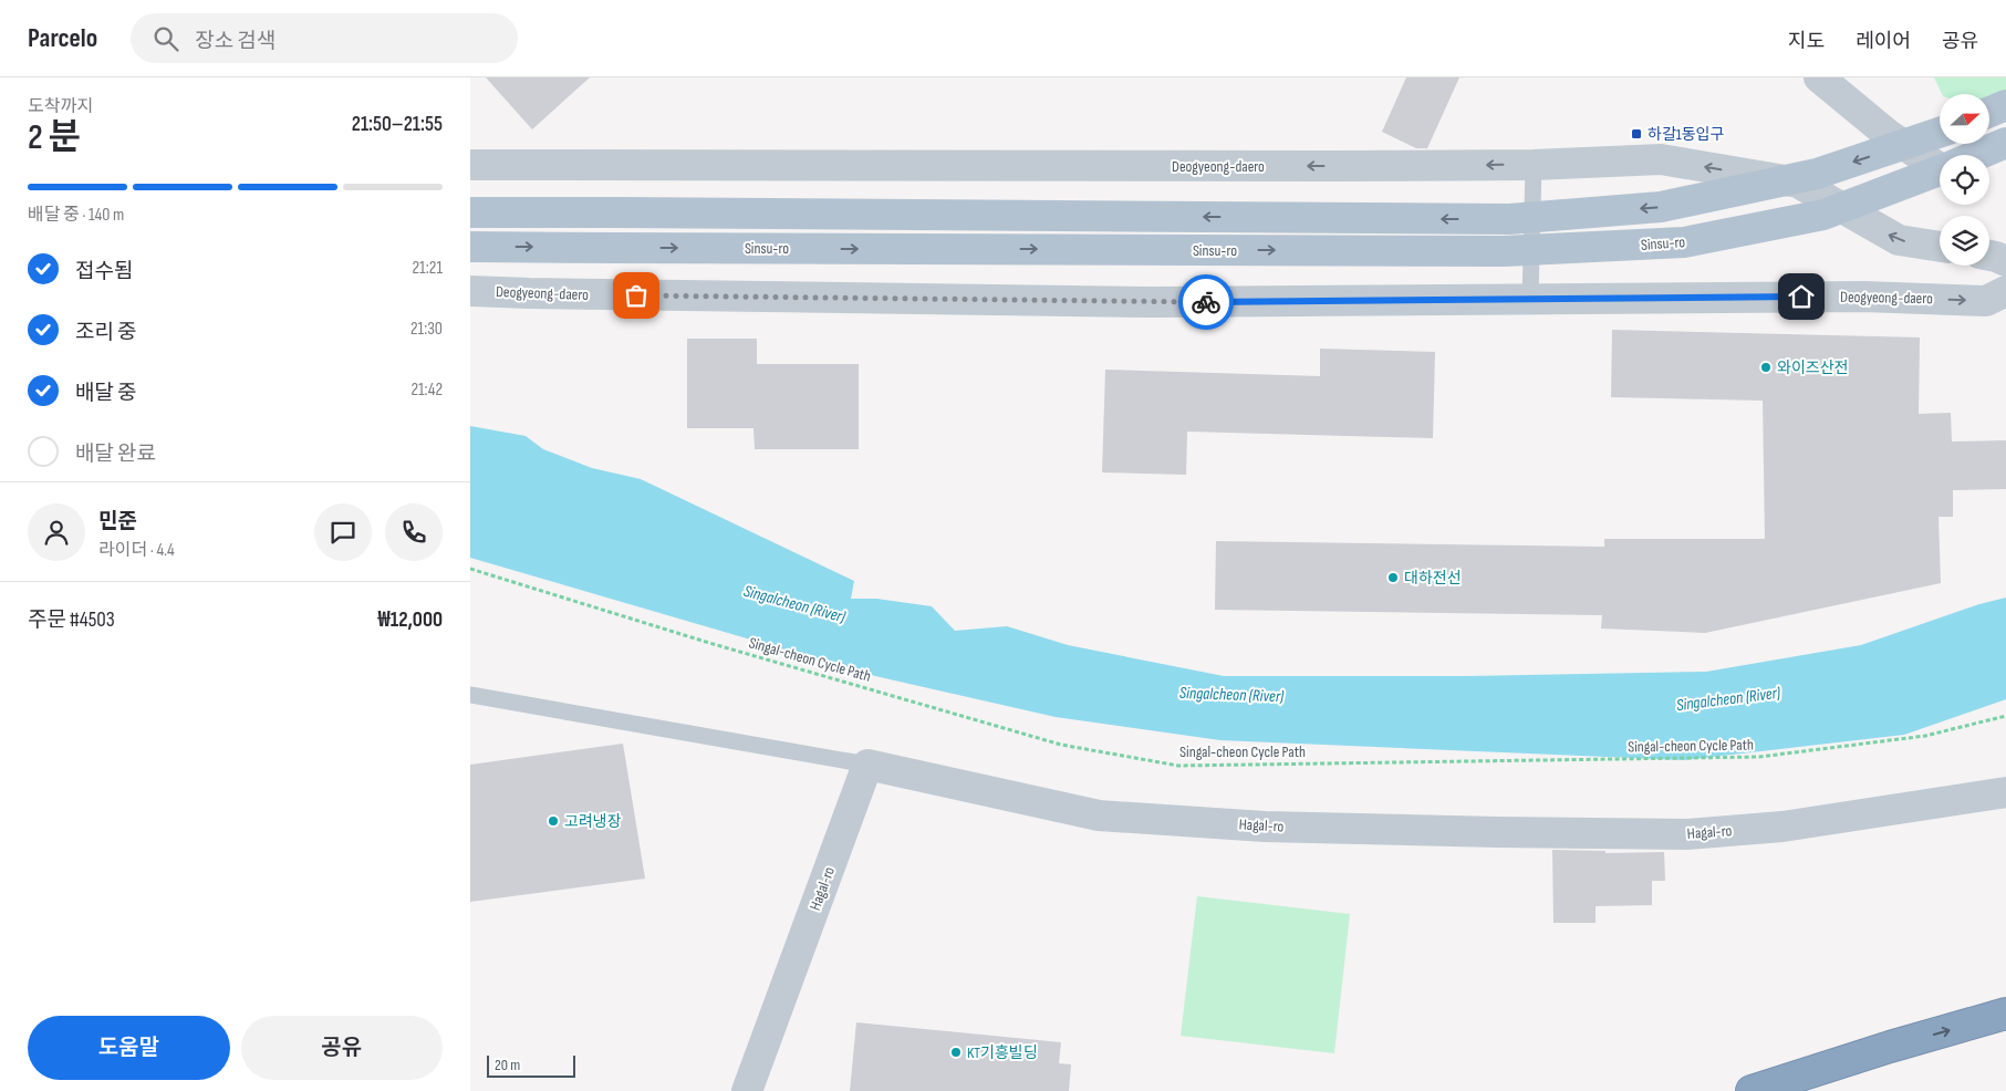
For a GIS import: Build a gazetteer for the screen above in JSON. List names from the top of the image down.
{
  "streets": {
    "main road": ["Sinsu-ro"],
    "street": ["Deogyeong-daero", "Hagal-ro"],
    "path": ["Singal-cheon Cycle Path"]
  },
  "water": ["Singalcheon (River)"],
  "places": {
    "transit": ["하갈1동입구"],
    "other": [
      "와이즈산전",
      "대하전선",
      "고려냉장",
      "KT기흥빌딩"
    ]
  },
  "scale_bar": "20 m",
  "north": "right",
  "page": {
    "header": "Parcelo",
    "search": "장소 검색",
    "nav": ["지도", "레이어", "공유"],
    "heading": ["2 분", "도착까지", "21:50–21:55"],
    "panel": [
      "민준",
      "라이더 · 4.4",
      "주문 #4503",
      "₩12,000"
    ],
    "bar": "배달 중 · 140 m",
    "list": [
      ["접수됨", "21:21"],
      ["조리 중", "21:30"],
      ["배달 중", "21:42"],
      "배달 완료"
    ],
    "buttons": ["도움말", "공유"],
    "scale": "20 m"
  }
}
